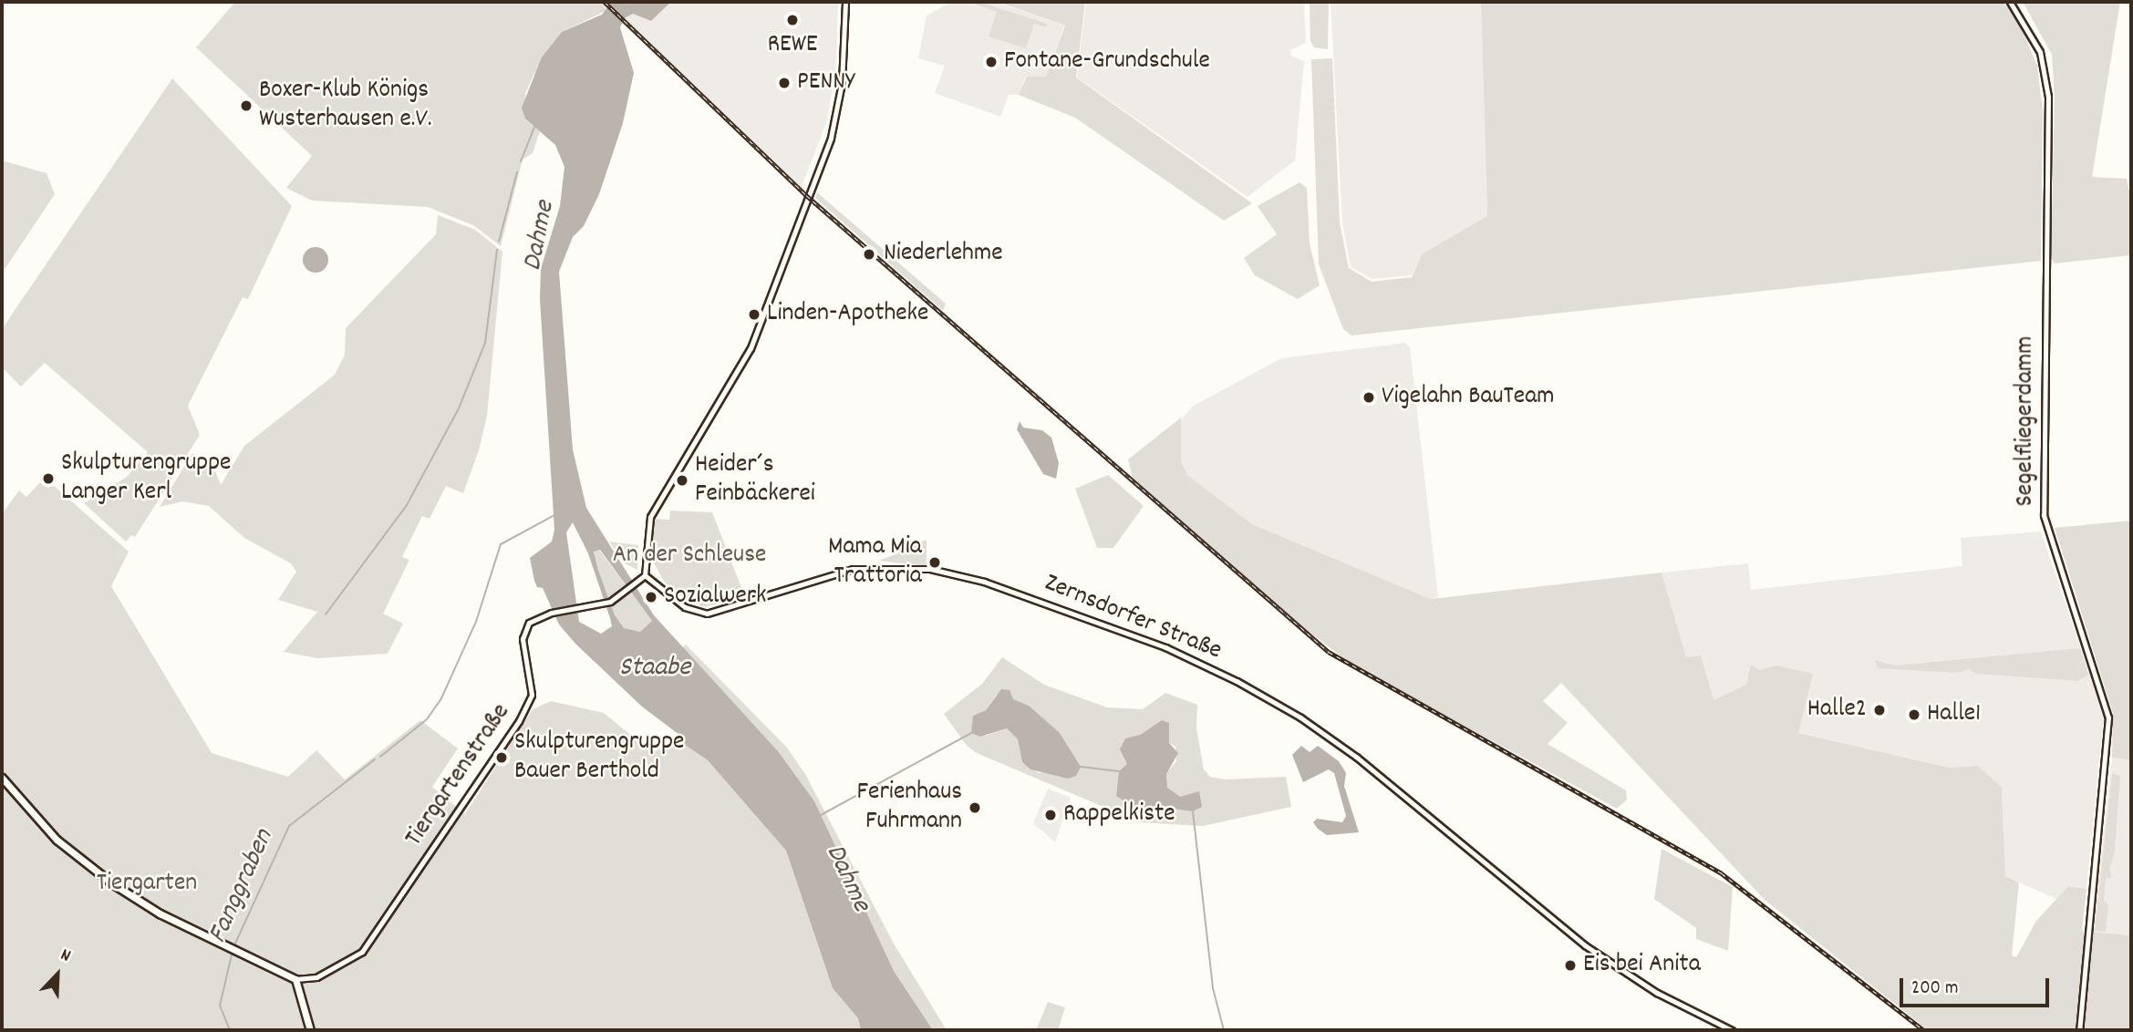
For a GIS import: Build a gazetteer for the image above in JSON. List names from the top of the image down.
{
  "streets": {
    "street": ["Segelfliegerdamm", "Zernsdorfer Straße", "Tiergartenstraße"]
  },
  "crossings": [
    ["Zernsdorfer Straße", "Tiergartenstraße"]
  ],
  "water": ["Dahme", "Staabe", "Fanggraben"],
  "parks": ["An der Schleuse", "Tiergarten"],
  "places": [
    "REWE",
    "Fontane-Grundschule",
    "PENNY",
    "Boxer-Klub Königs Wusterhausen e.V.",
    "Niederlehme",
    "Linden-Apotheke",
    "Vigelahn BauTeam",
    "Skulpturengruppe Langer Kerl",
    "Heider´s Feinbäckerei",
    "Mama Mia Trattoria",
    "Sozialwerk",
    "Halle2",
    "Halle1",
    "Skulpturengruppe Bauer Berthold",
    "Ferienhaus Fuhrmann",
    "Rappelkiste",
    "Eis bei Anita"
  ],
  "scale_bar": "200 m",
  "north": "top right"
}
